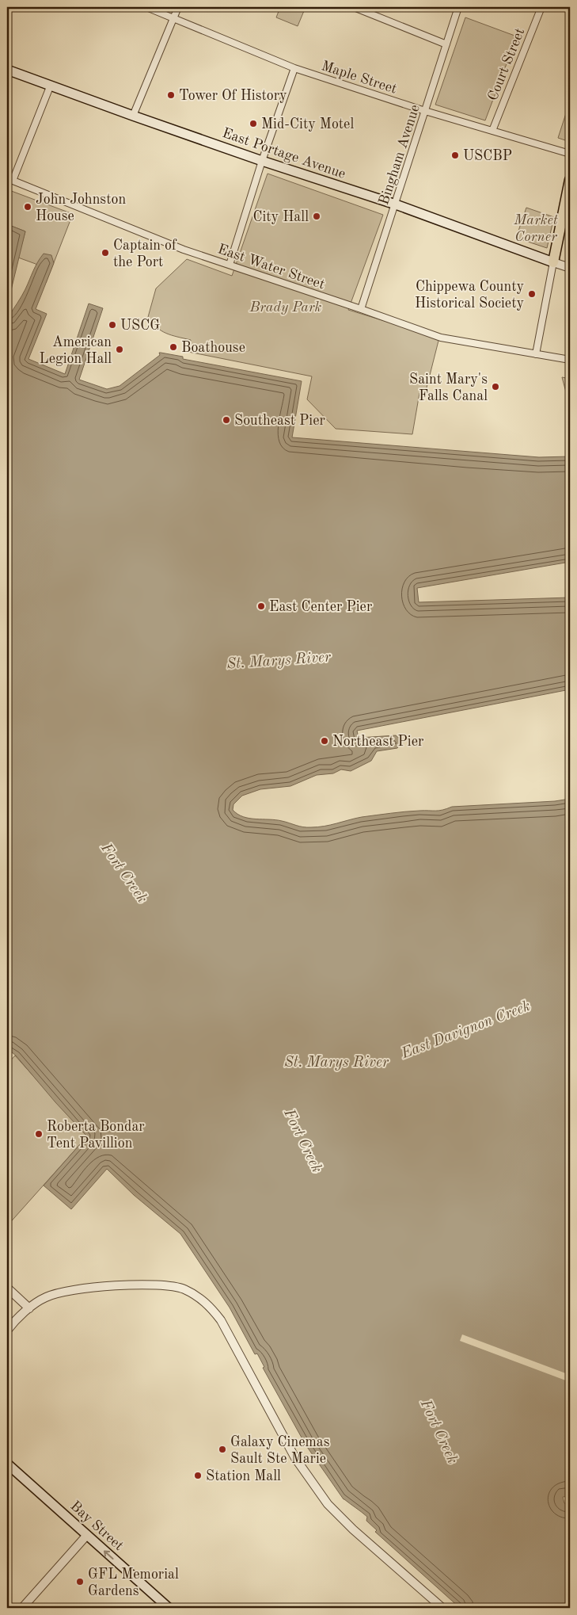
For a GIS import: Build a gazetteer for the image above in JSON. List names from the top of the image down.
{
  "streets": {
    "main road": ["East Portage Avenue", "Bay Street"],
    "street": [
      "Court Street",
      "Maple Street",
      "Bingham Avenue",
      "East Water Street"
    ]
  },
  "crossings": [
    ["Court Street", "Maple Street"],
    ["Maple Street", "Bingham Avenue"],
    ["East Portage Avenue", "Bingham Avenue"],
    ["Bingham Avenue", "East Water Street"]
  ],
  "one_way": ["Bay Street"],
  "water": ["St. Marys River", "Fort Creek", "East Davignon Creek"],
  "parks": ["Market Corner", "Brady Park"],
  "places": [
    "Tower Of History",
    "Mid-City Motel",
    "USCBP",
    "John Johnston House",
    "City Hall",
    "Captain of the Port",
    "Chippewa County Historical Society",
    "USCG",
    "Boathouse",
    "American Legion Hall",
    "Saint Mary's Falls Canal",
    "Southeast Pier",
    "East Center Pier",
    "Northeast Pier",
    "Roberta Bondar Tent Pavillion",
    "Galaxy Cinemas Sault Ste Marie",
    "Station Mall",
    "GFL Memorial Gardens"
  ]
}
